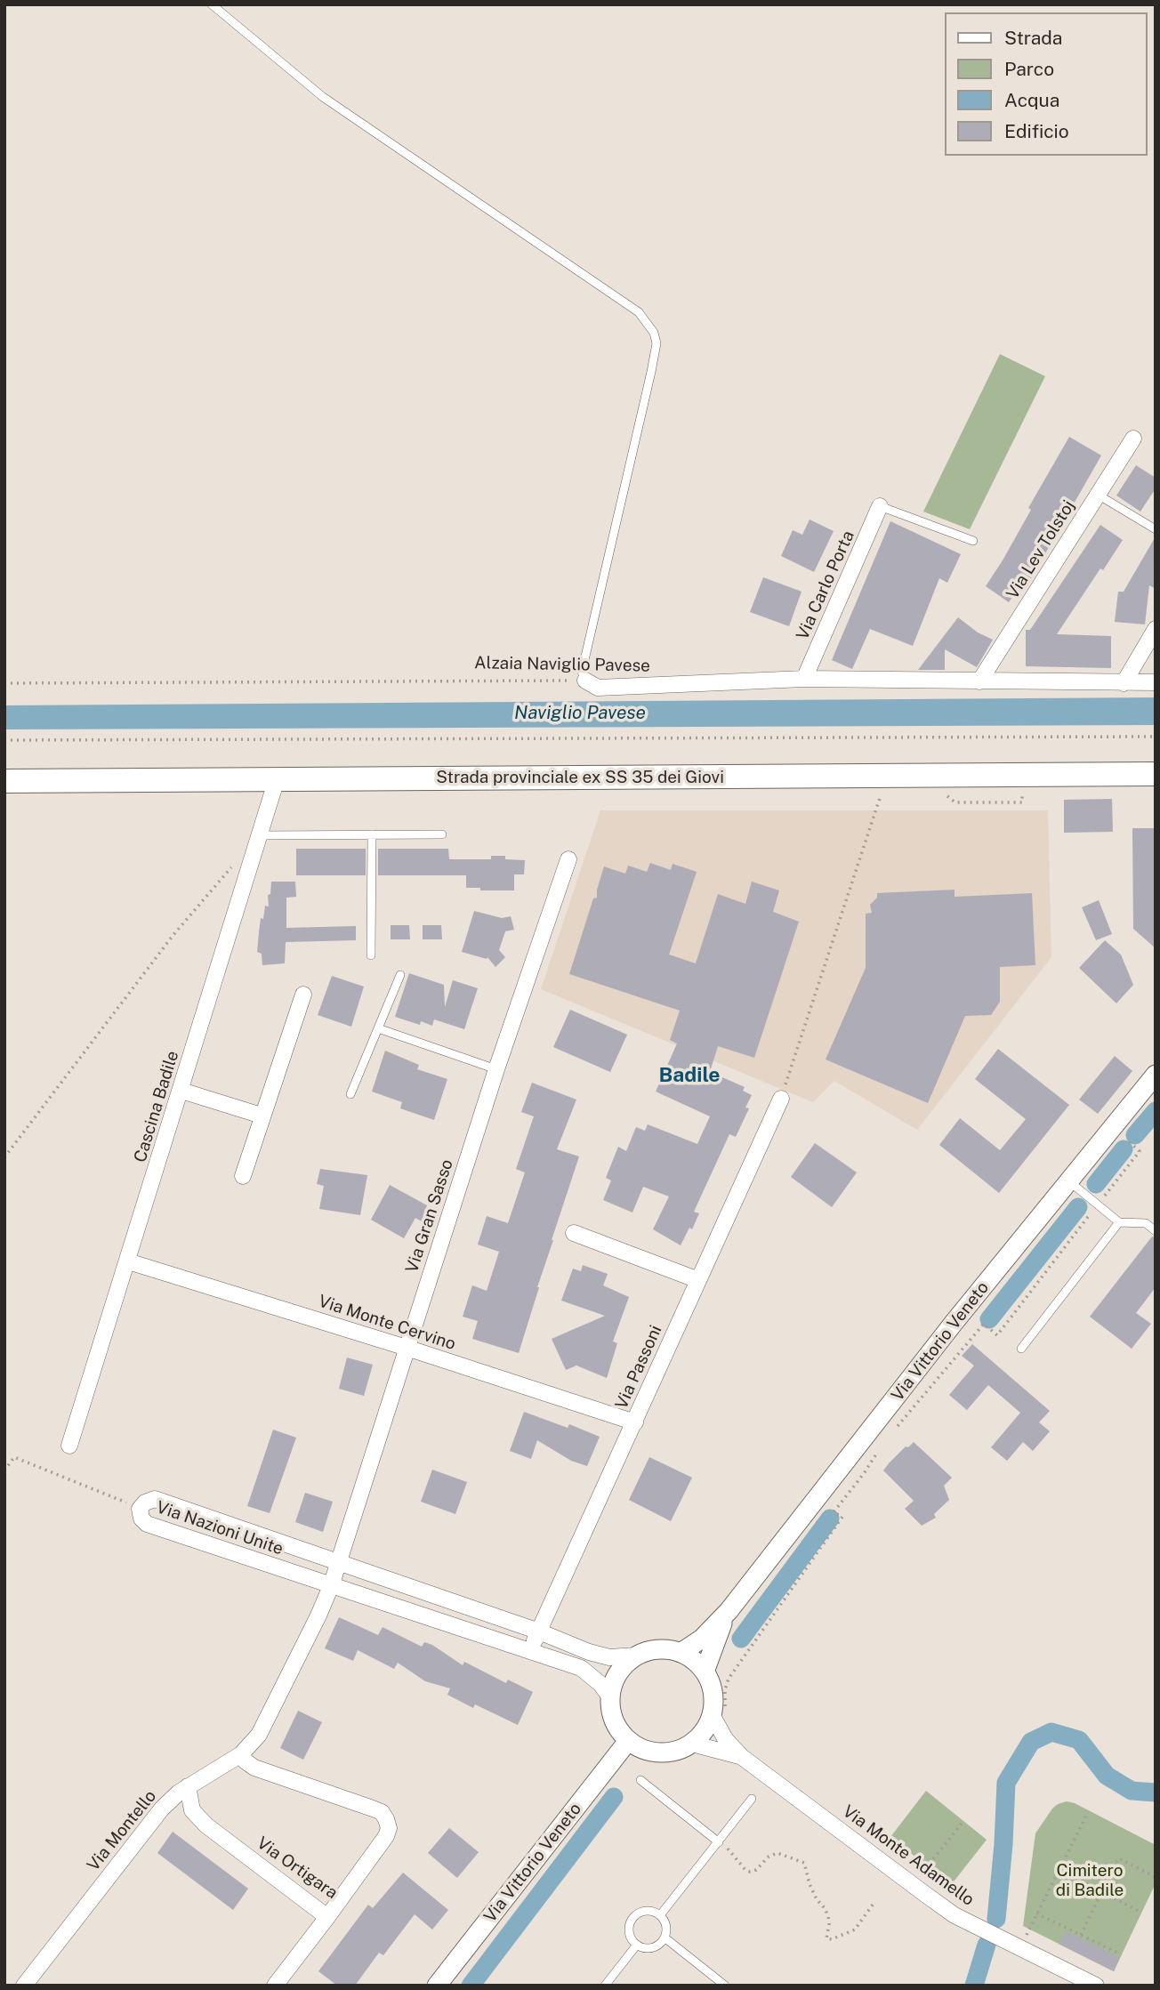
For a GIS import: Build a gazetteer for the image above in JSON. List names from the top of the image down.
{
  "streets": {
    "main road": ["Strada provinciale ex SS 35 dei Giovi"],
    "street": [
      "Via Lev Tolstoj",
      "Via Carlo Porta",
      "Alzaia Naviglio Pavese",
      "Cascina Badile",
      "Via Gran Sasso",
      "Via Monte Cervino",
      "Via Vittorio Veneto",
      "Via Passoni",
      "Via Nazioni Unite",
      "Via Montello",
      "Via Monte Adamello",
      "Via Ortigara"
    ]
  },
  "crossings": [
    ["Via Lev Tolstoj", "Alzaia Naviglio Pavese"],
    ["Via Carlo Porta", "Alzaia Naviglio Pavese"],
    ["Strada provinciale ex SS 35 dei Giovi", "Cascina Badile"],
    ["Cascina Badile", "Via Monte Cervino"],
    ["Via Gran Sasso", "Via Monte Cervino"],
    ["Via Gran Sasso", "Via Nazioni Unite"],
    ["Via Gran Sasso", "Via Montello"],
    ["Via Monte Cervino", "Via Passoni"],
    ["Via Vittorio Veneto", "Via Nazioni Unite"],
    ["Via Vittorio Veneto", "Via Monte Adamello"],
    ["Via Passoni", "Via Nazioni Unite"],
    ["Via Nazioni Unite", "Via Montello"],
    ["Via Nazioni Unite", "Via Monte Adamello"],
    ["Via Montello", "Via Ortigara"]
  ],
  "districts": ["Badile"],
  "water": ["Naviglio Pavese"],
  "parks": ["Cimitero di Badile"],
  "legend": [
    "Strada",
    "Parco",
    "Acqua",
    "Edificio"
  ]
}
